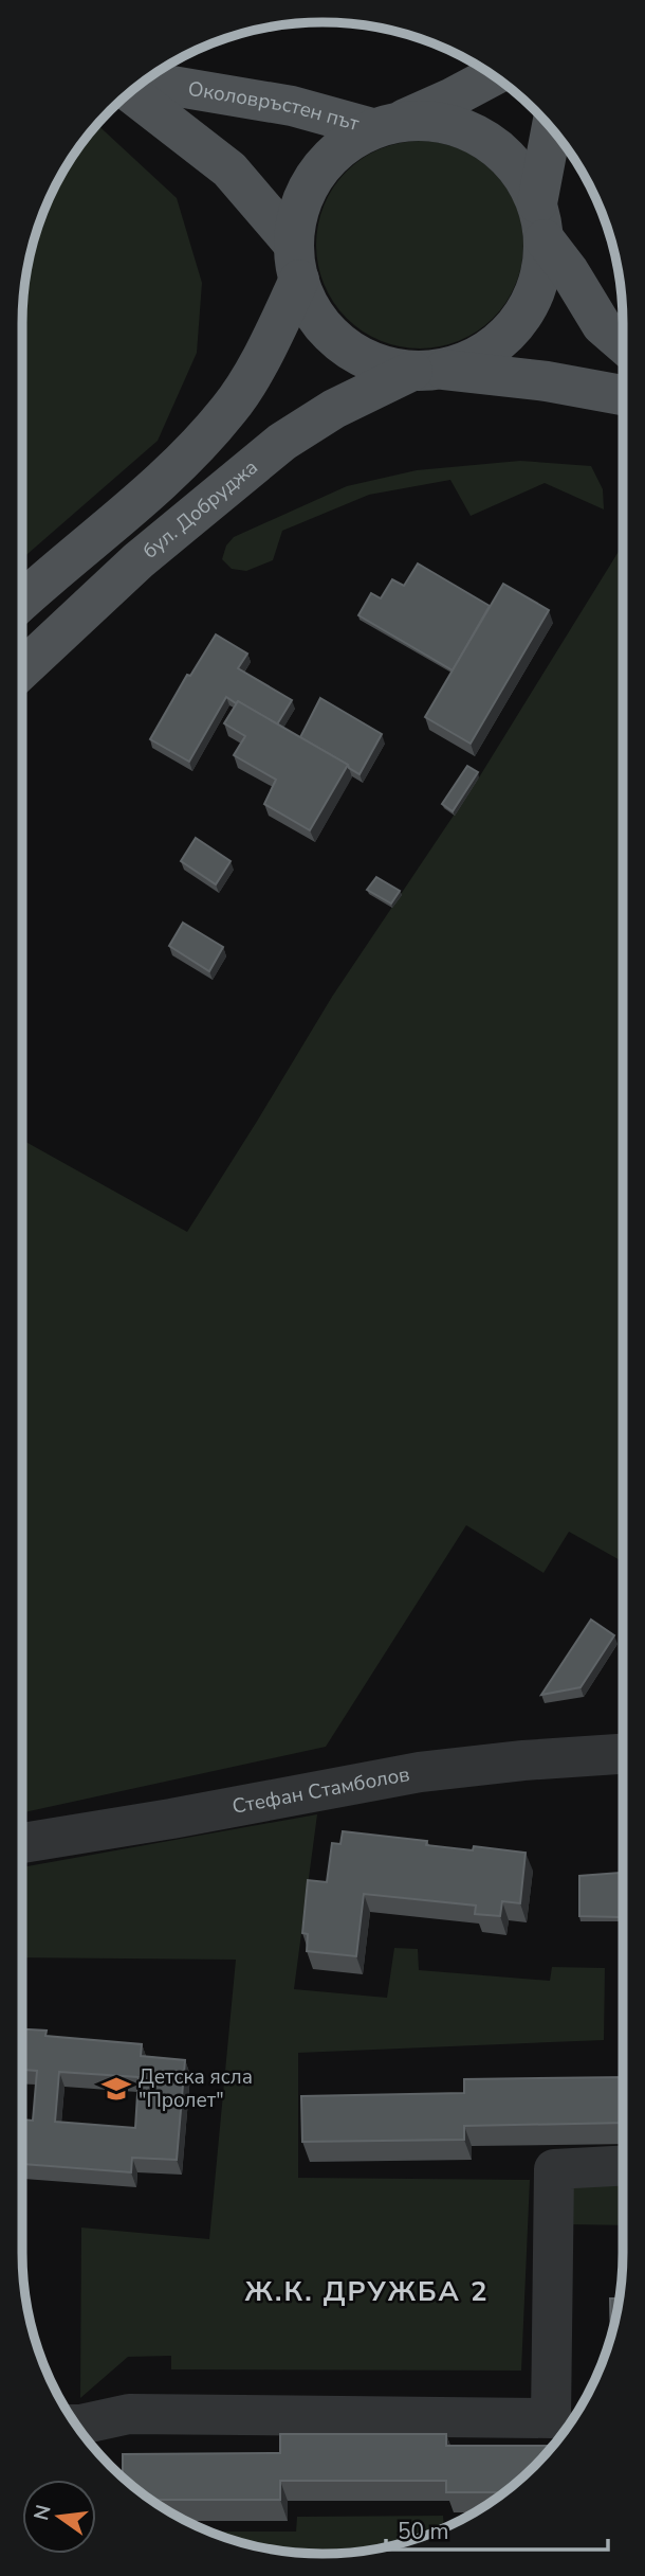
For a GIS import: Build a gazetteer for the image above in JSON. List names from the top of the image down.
{
  "streets": {
    "main road": ["Околовръстен път", "бул. Добруджа"],
    "street": ["Стефан Стамболов"]
  },
  "crossings": [
    ["Околовръстен път", "бул. Добруджа"]
  ],
  "districts": ["Ж.К. ДРУЖБА 2"],
  "places": {
    "school or university": ["Детска ясла \"Пролет\""]
  },
  "scale_bar": "50 m",
  "north": "left"
}
